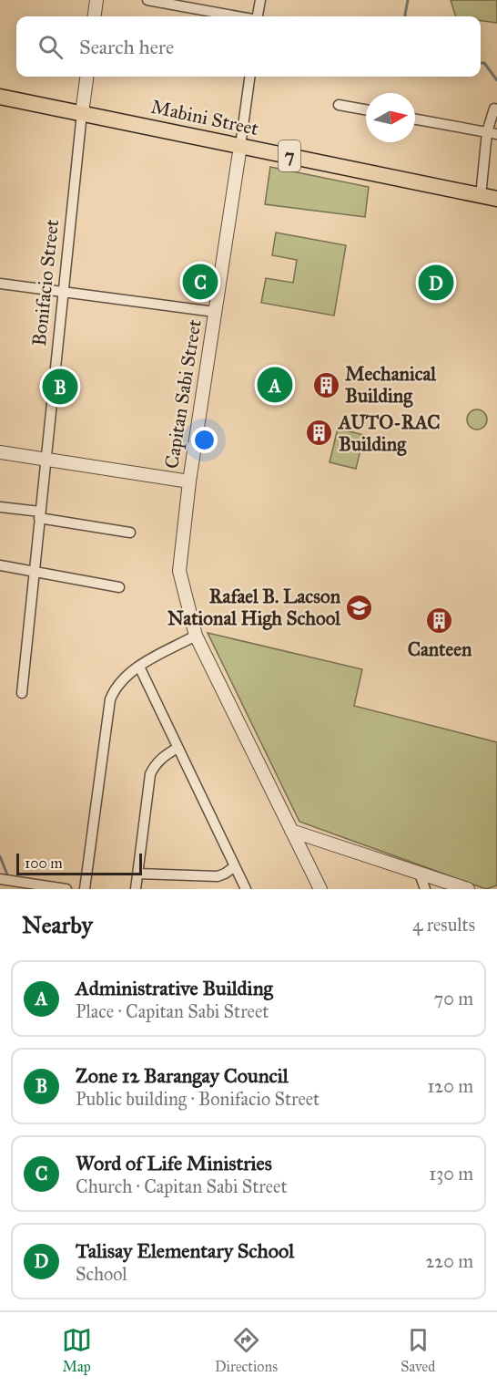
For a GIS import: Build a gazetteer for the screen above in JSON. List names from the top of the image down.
{
  "streets": {
    "main road": ["Mabini Street", "7"],
    "street": ["Bonifacio Street", "Capitan Sabi Street"]
  },
  "crossings": [
    ["Mabini Street", "Bonifacio Street"],
    ["Mabini Street", "Capitan Sabi Street"]
  ],
  "places": {
    "building": ["Mechanical Building", "AUTO-RAC Building", "Canteen"],
    "school or university": ["Rafael B. Lacson National High School"]
  },
  "scale_bar": "100 m",
  "north": "right",
  "page": {
    "search": "Search here",
    "pins": [
      "C",
      "D",
      "A",
      "B"
    ],
    "scale": "100 m",
    "heading": ["Nearby", "4 results"],
    "list": [
      {
        "mark": "A",
        "name": "Administrative Building",
        "note": "Place · Capitan Sabi Street",
        "value": "70 m"
      },
      {
        "mark": "B",
        "name": "Zone 12 Barangay Council",
        "note": "Public building · Bonifacio Street",
        "value": "120 m"
      },
      {
        "mark": "C",
        "name": "Word of Life Ministries",
        "note": "Church · Capitan Sabi Street",
        "value": "130 m"
      },
      {
        "mark": "D",
        "name": "Talisay Elementary School",
        "note": "School",
        "value": "220 m"
      }
    ],
    "nav": ["Map", "Directions", "Saved"]
  }
}
